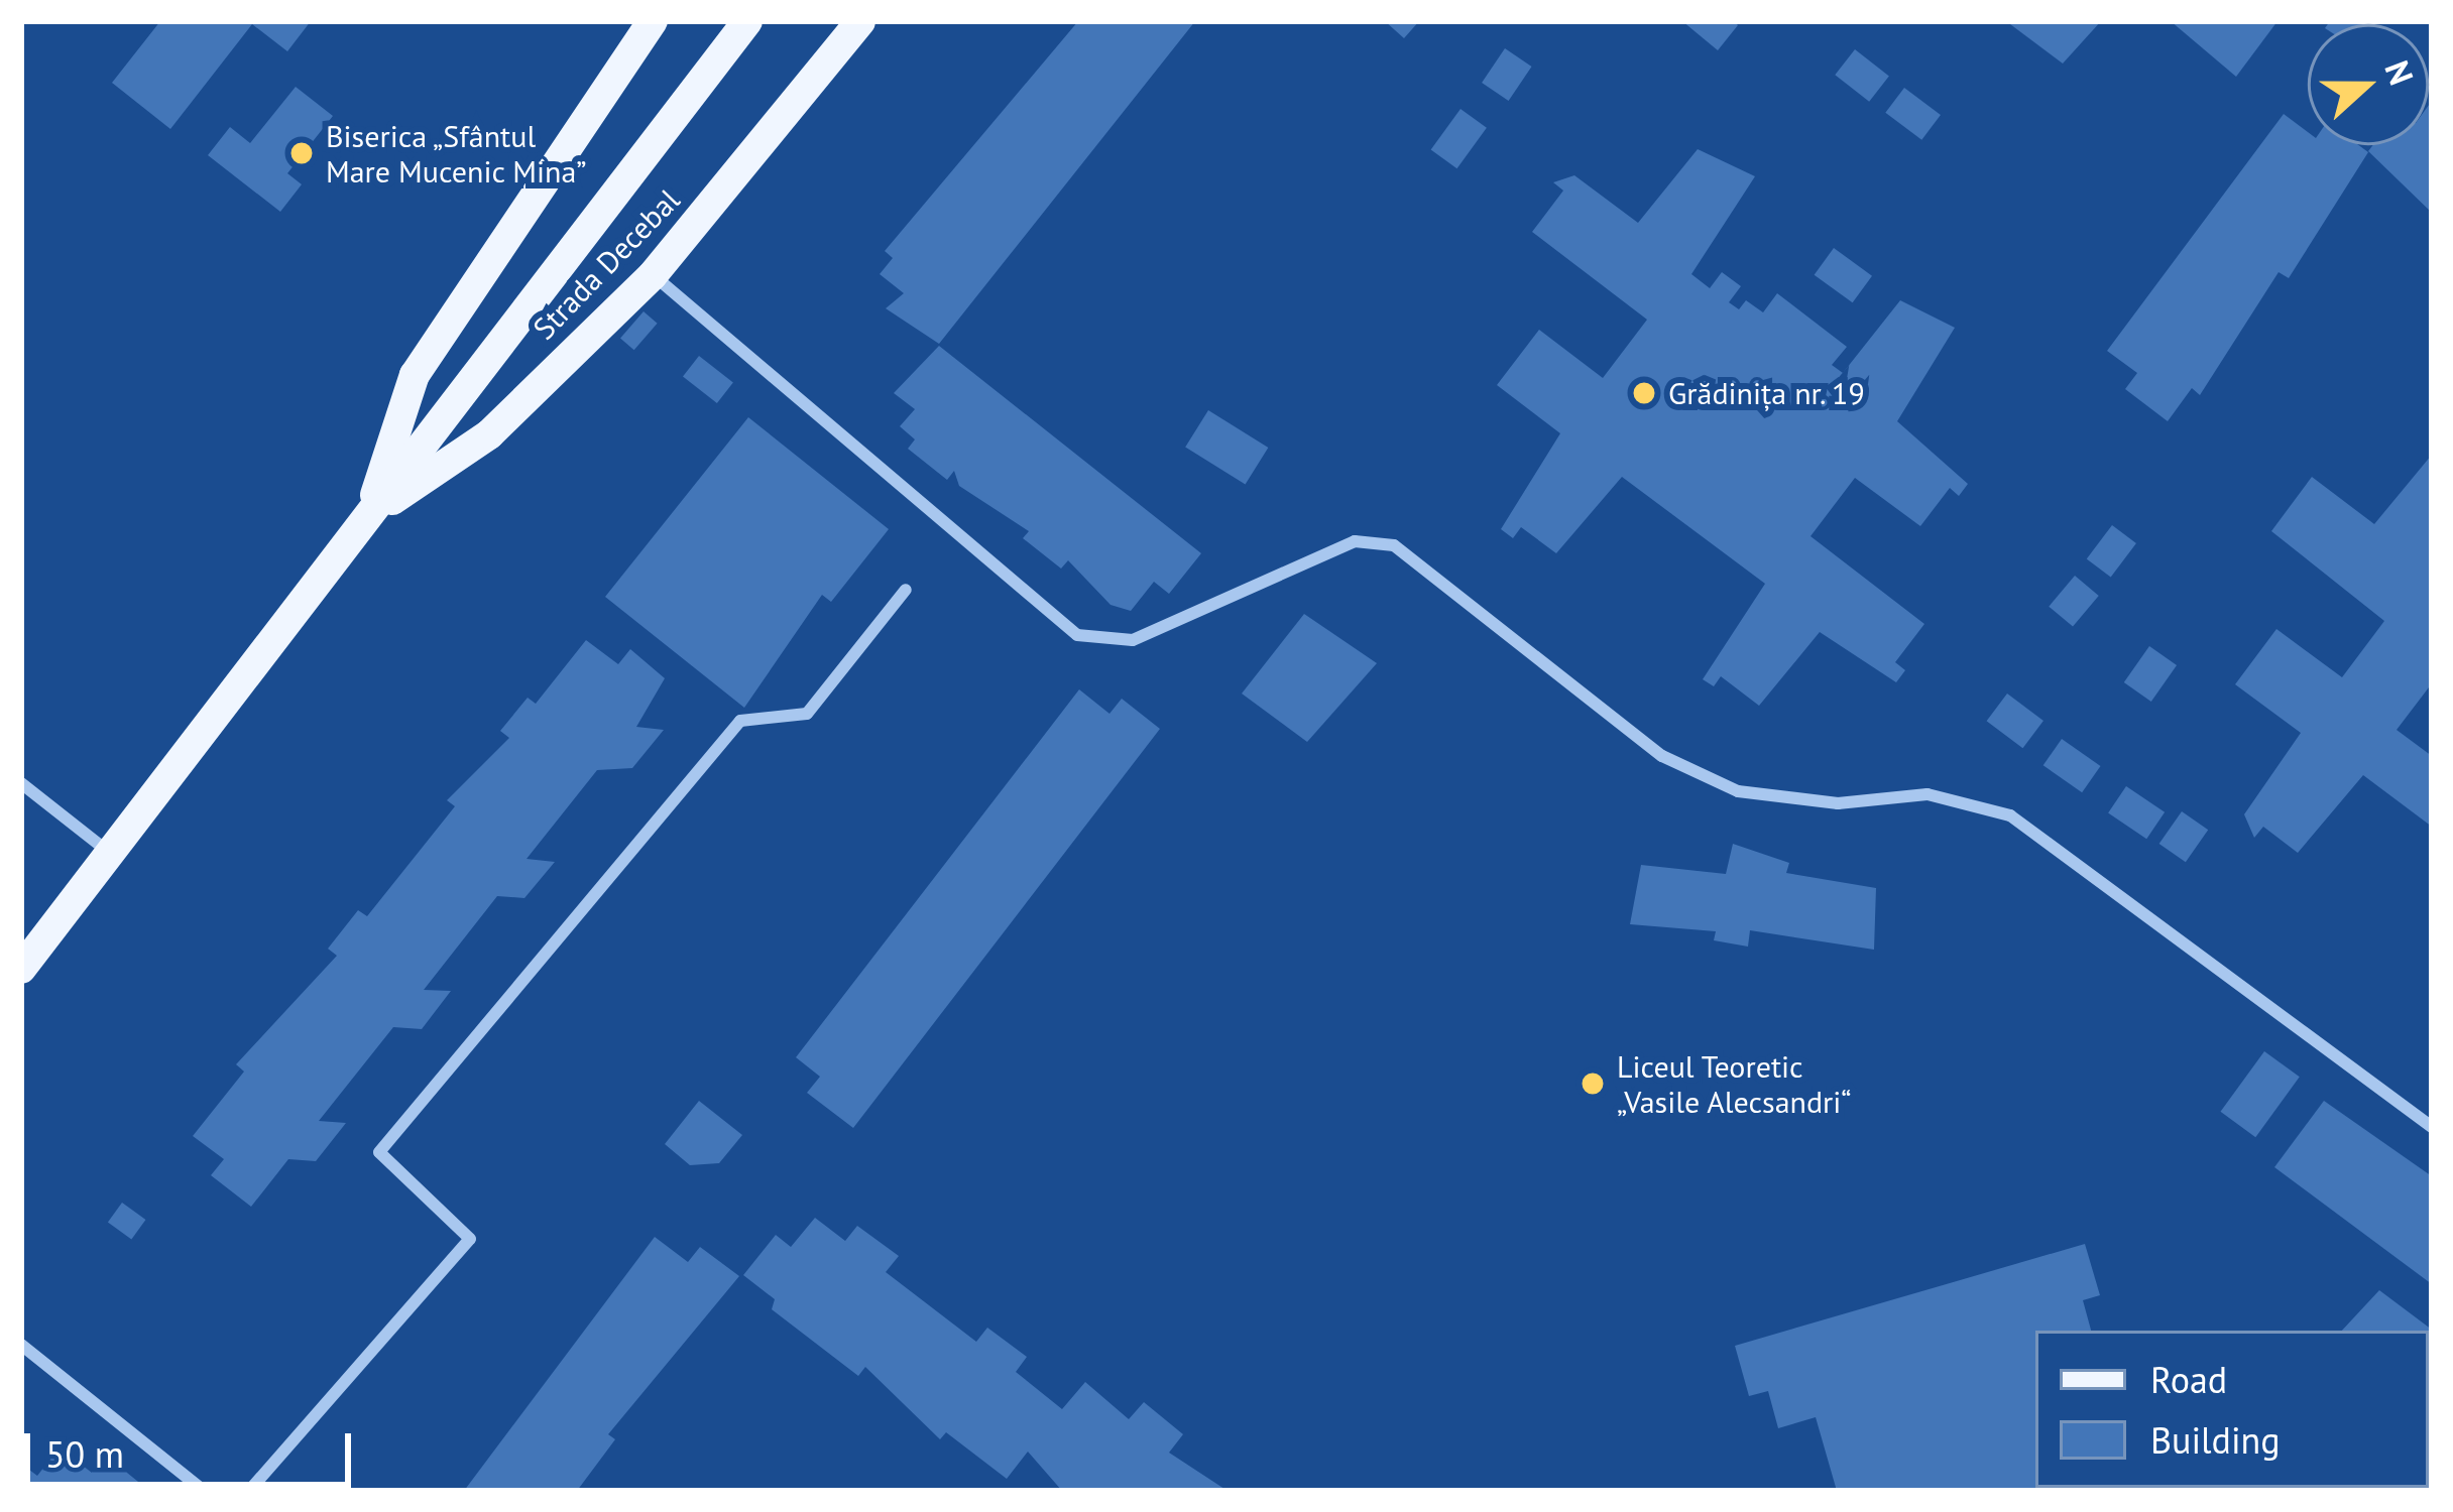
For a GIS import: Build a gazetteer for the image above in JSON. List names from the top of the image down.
{
  "streets": {
    "main road": ["Strada Decebal"]
  },
  "places": ["Biserica „Sfântul Mare Mucenic Mina”", "Grădinița nr. 19", "Liceul Teoretic „Vasile Alecsandri“"],
  "legend": ["Road", "Building"],
  "scale_bar": "50 m",
  "north": "right"
}
